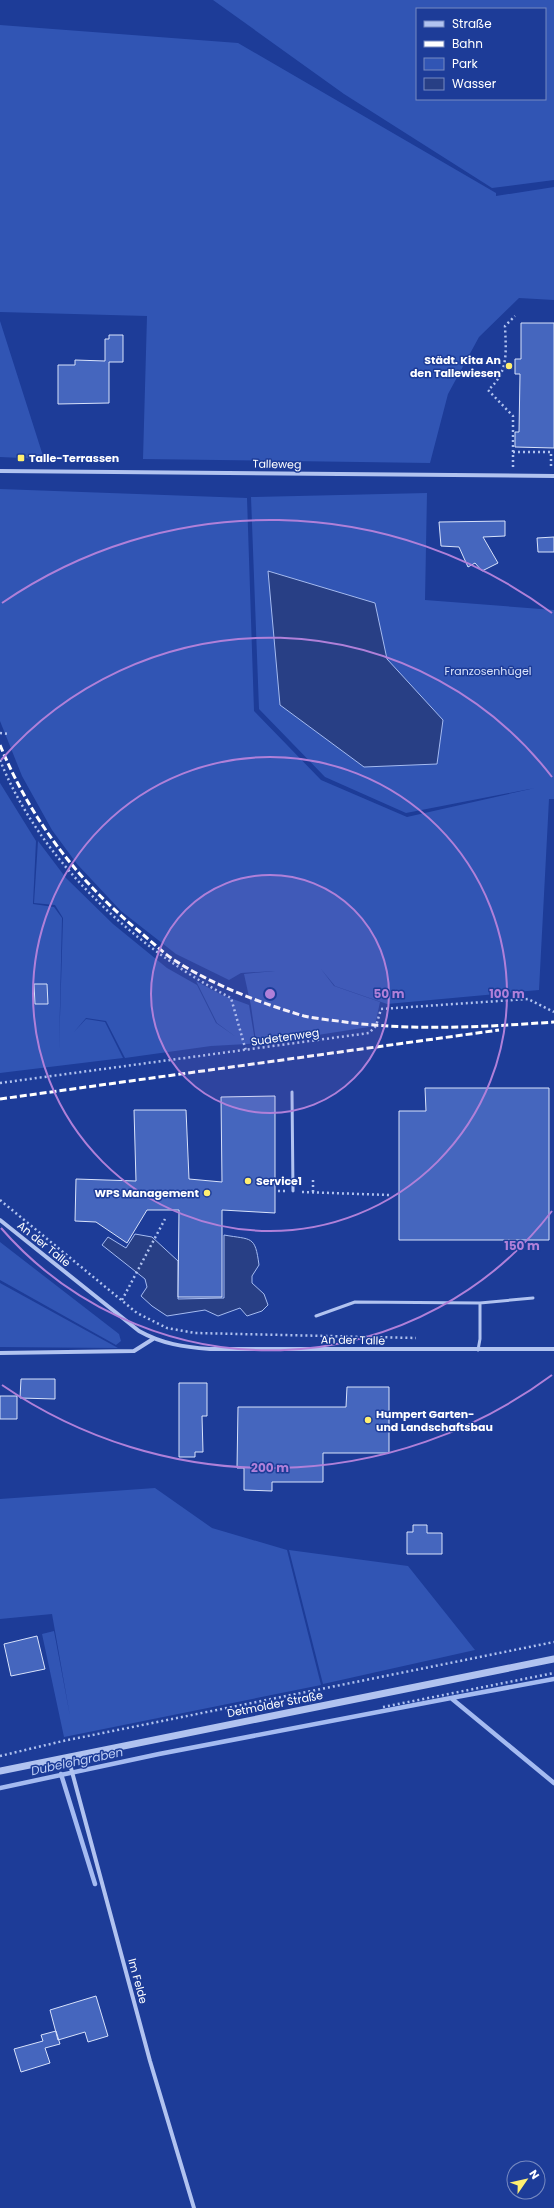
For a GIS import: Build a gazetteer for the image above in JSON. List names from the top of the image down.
{
  "streets": {
    "street": [
      "Talleweg",
      "An der Talle",
      "Detmolder Straße",
      "Im Felde"
    ],
    "path": ["Sudetenweg"]
  },
  "crossings": [
    ["Detmolder Straße", "Im Felde"]
  ],
  "water": ["Dubelohgraben"],
  "parks": ["Franzosenhügel"],
  "places": {
    "other": [
      "Städt. Kita An den Tallewiesen",
      "Service1",
      "WPS Management",
      "Humpert Garten- und Landschaftsbau"
    ],
    "transit": ["Talle-Terrassen"]
  },
  "legend": [
    "Straße",
    "Bahn",
    "Park",
    "Wasser"
  ],
  "north": "top right",
  "rings": [
    "50 m",
    "100 m",
    "150 m",
    "200 m"
  ]
}
